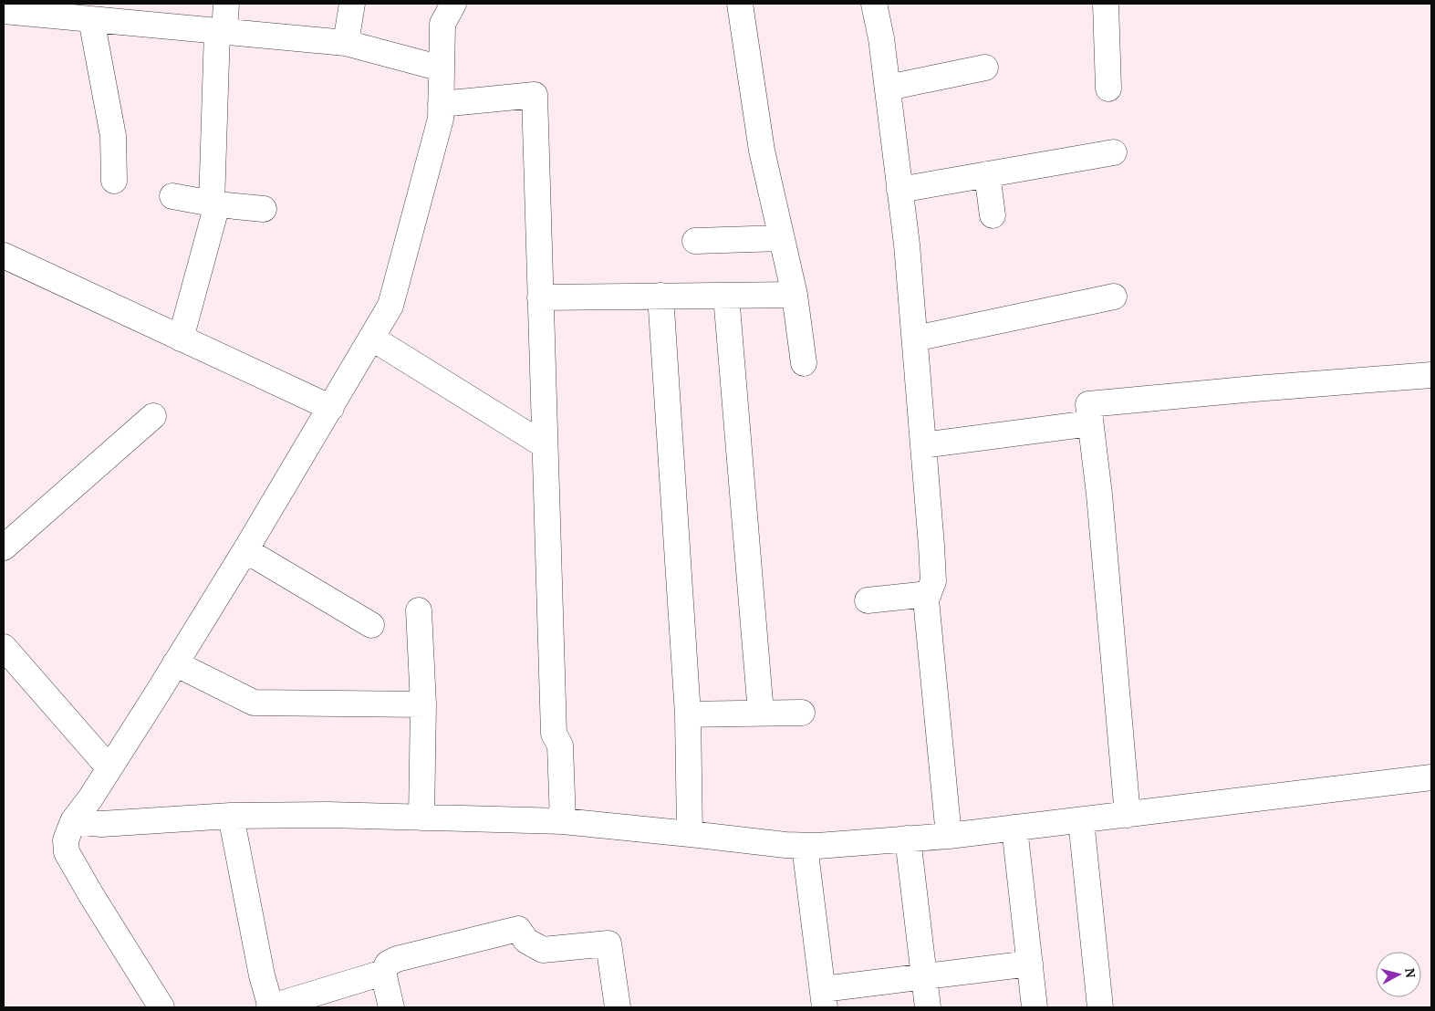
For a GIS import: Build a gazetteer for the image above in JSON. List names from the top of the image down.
{
  "north": "right"
}
